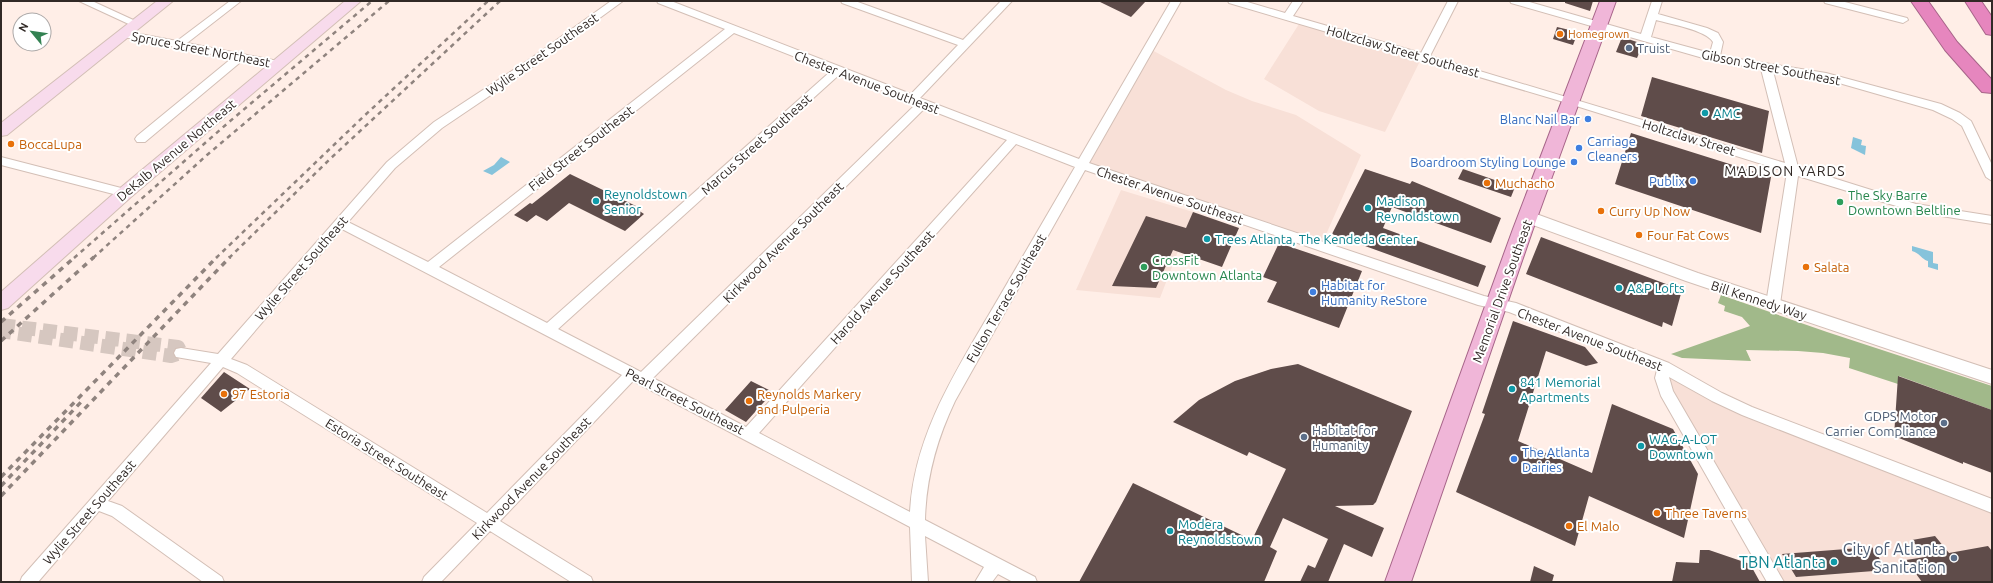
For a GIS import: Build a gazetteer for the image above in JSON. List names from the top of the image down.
{
  "streets": {
    "main road": ["DeKalb Avenue Northeast", "Memorial Drive Southeast"],
    "street": [
      "Spruce Street Northeast",
      "Holtzclaw Street Southeast",
      "Wylie Street Southeast",
      "Gibson Street Southeast",
      "Chester Avenue Southeast",
      "Holtzclaw Street",
      "Marcus Street Southeast",
      "Field Street Southeast",
      "Kirkwood Avenue Southeast",
      "Harold Avenue Southeast",
      "Fulton Terrace Southeast",
      "Bill Kennedy Way",
      "Pearl Street Southeast",
      "Estoria Street Southeast"
    ]
  },
  "crossings": [
    ["Spruce Street Northeast", "DeKalb Avenue Northeast"],
    ["Holtzclaw Street Southeast", "Holtzclaw Street"],
    ["Holtzclaw Street Southeast", "Memorial Drive Southeast"],
    ["Wylie Street Southeast", "Pearl Street Southeast"],
    ["Wylie Street Southeast", "Estoria Street Southeast"],
    ["Gibson Street Southeast", "Memorial Drive Southeast"],
    ["Chester Avenue Southeast", "Marcus Street Southeast"],
    ["Chester Avenue Southeast", "Field Street Southeast"],
    ["Chester Avenue Southeast", "Kirkwood Avenue Southeast"],
    ["Chester Avenue Southeast", "Harold Avenue Southeast"],
    ["Chester Avenue Southeast", "Memorial Drive Southeast"],
    ["Chester Avenue Southeast", "Fulton Terrace Southeast"],
    ["Holtzclaw Street", "Memorial Drive Southeast"],
    ["Marcus Street Southeast", "Pearl Street Southeast"],
    ["Field Street Southeast", "Pearl Street Southeast"],
    ["Kirkwood Avenue Southeast", "Pearl Street Southeast"],
    ["Kirkwood Avenue Southeast", "Estoria Street Southeast"],
    ["Harold Avenue Southeast", "Pearl Street Southeast"],
    ["Memorial Drive Southeast", "Bill Kennedy Way"],
    ["Fulton Terrace Southeast", "Pearl Street Southeast"]
  ],
  "districts": ["MADISON YARDS"],
  "places": [
    "Homegrown",
    "Truist",
    "AMC",
    "Blanc Nail Bar",
    "BoccaLupa",
    "Carriage Cleaners",
    "Boardroom Styling Lounge",
    "Publix",
    "Muchacho",
    "Reynoldstown Senior",
    "The Sky Barre Downtown Beltline",
    "Madison Reynoldstown",
    "Curry Up Now",
    "Four Fat Cows",
    "Trees Atlanta, The Kendeda Center",
    "CrossFit Downtown Atlanta",
    "Salata",
    "A&P Lofts",
    "Habitat for Humanity ReStore",
    "841 Memorial Apartments",
    "97 Estoria",
    "Reynolds Markery and Pulperia",
    "GDPS Motor Carrier Compliance",
    "Habitat for Humanity",
    "WAG-A-LOT Downtown",
    "The Atlanta Dairies",
    "Three Taverns",
    "El Malo",
    "Modera Reynoldstown",
    "City of Atlanta Sanitation",
    "TBN Atlanta"
  ],
  "north": "top left"
}
